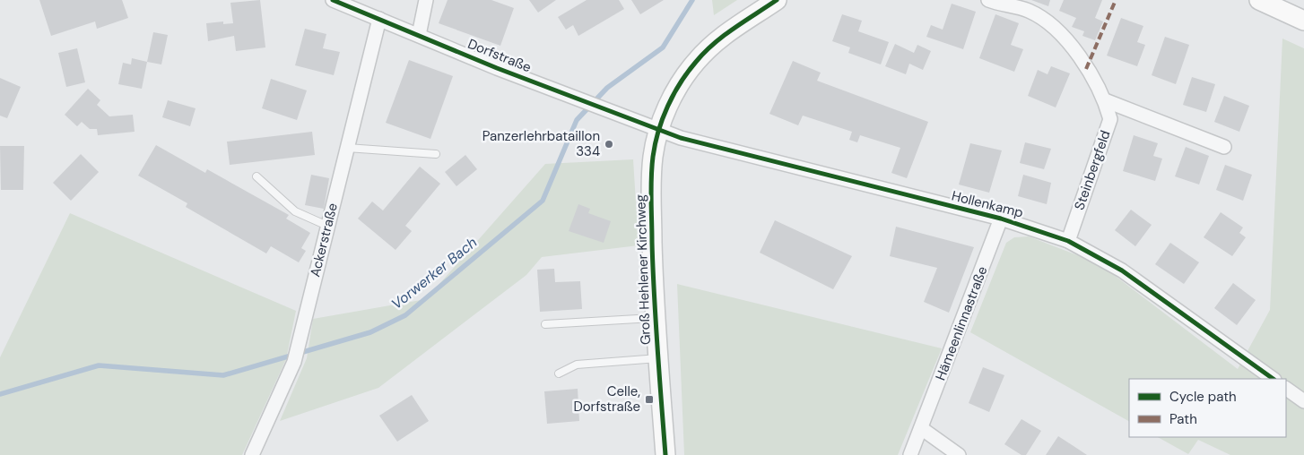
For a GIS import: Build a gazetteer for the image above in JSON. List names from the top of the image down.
{
  "streets": {
    "main road": ["Groß Hehlener Kirchweg"],
    "street": [
      "Dorfstraße",
      "Steinbergfeld",
      "Hollenkamp",
      "Ackerstraße",
      "Hämeenlinnastraße"
    ]
  },
  "crossings": [
    ["Dorfstraße", "Hollenkamp"],
    ["Dorfstraße", "Ackerstraße"],
    ["Dorfstraße", "Groß Hehlener Kirchweg"],
    ["Steinbergfeld", "Hollenkamp"],
    ["Hollenkamp", "Groß Hehlener Kirchweg"],
    ["Hollenkamp", "Hämeenlinnastraße"]
  ],
  "water": ["Vorwerker Bach"],
  "places": {
    "other": ["Panzerlehrbataillon 334"],
    "transit": ["Celle, Dorfstraße"]
  },
  "legend": ["Cycle path", "Path"]
}
